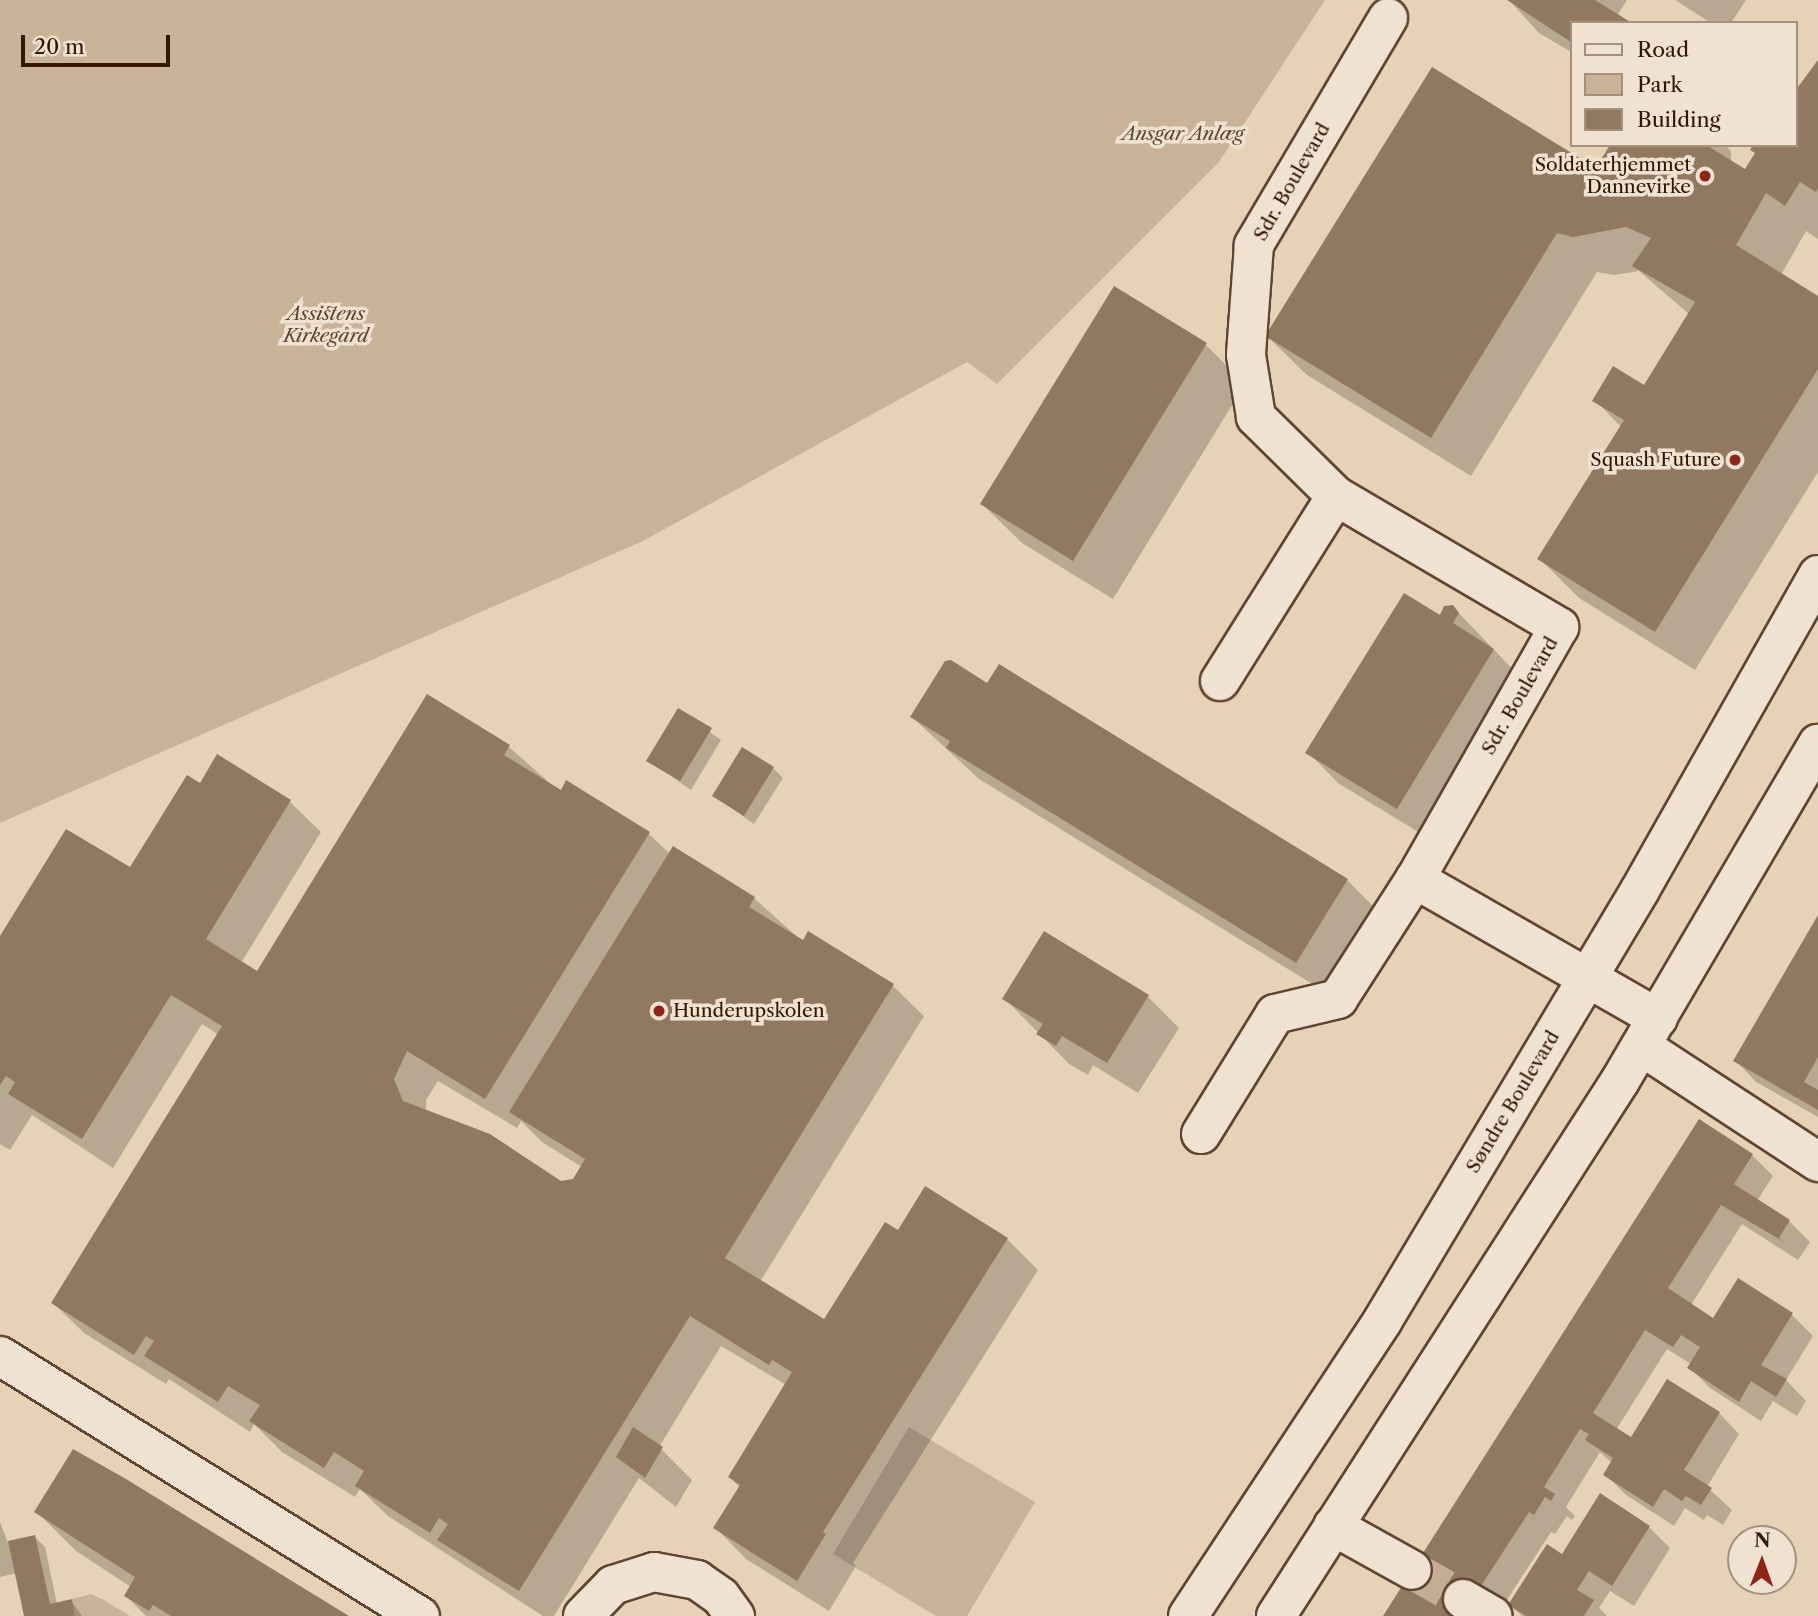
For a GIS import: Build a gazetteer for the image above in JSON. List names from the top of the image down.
{
  "streets": {
    "street": ["Sdr. Boulevard", "Søndre Boulevard"]
  },
  "parks": ["Ansgar Anlæg", "Assistens Kirkegård"],
  "places": ["Soldaterhjemmet Dannevirke", "Squash Future", "Hunderupskolen"],
  "legend": ["Road", "Park", "Building"],
  "scale_bar": "20 m",
  "north": "top"
}
